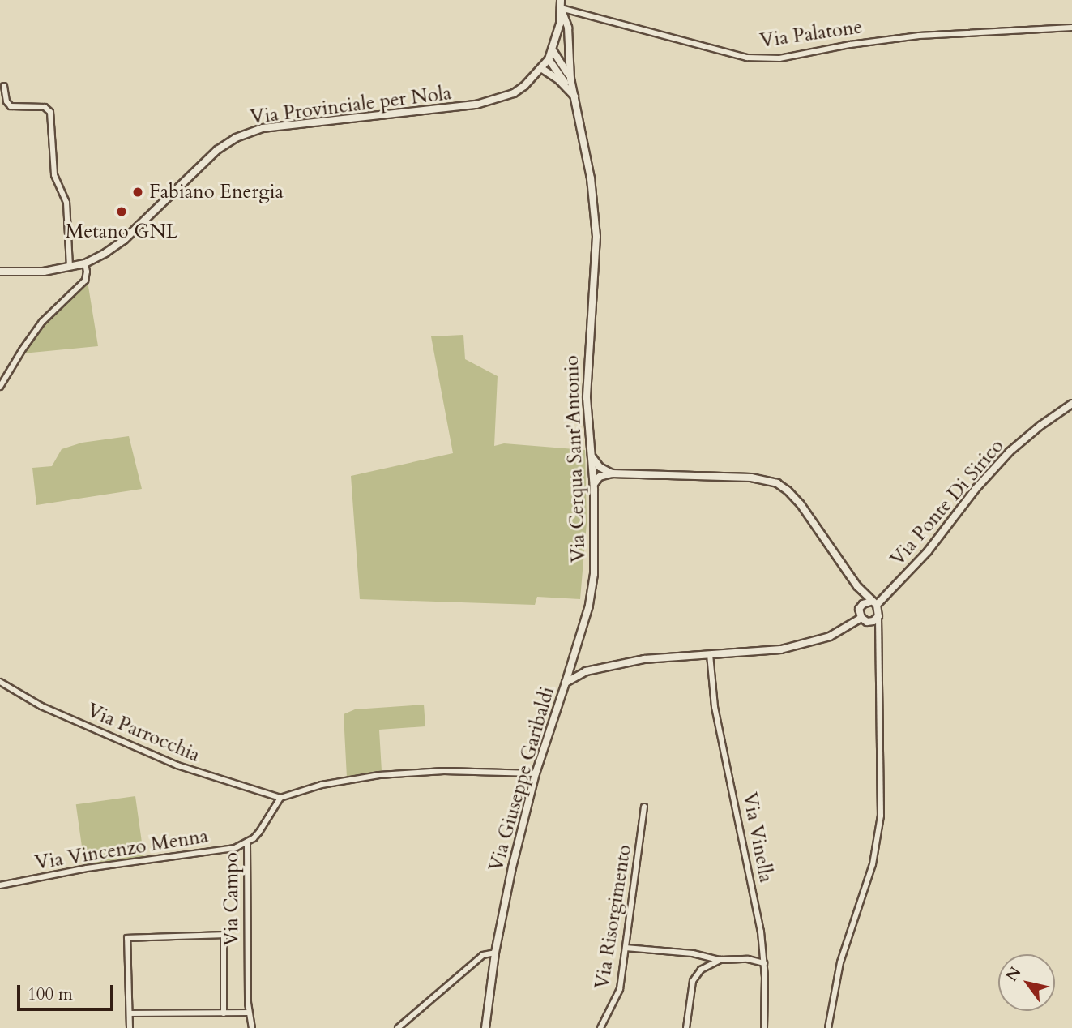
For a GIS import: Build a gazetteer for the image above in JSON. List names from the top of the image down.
{
  "streets": {
    "street": [
      "Via Palatone",
      "Via Provinciale per Nola",
      "Via Cerqua Sant'Antonio",
      "Via Ponte Di Sirico",
      "Via Parrocchia",
      "Via Giuseppe Garibaldi",
      "Via Vinella",
      "Via Vincenzo Menna",
      "Via Campo",
      "Via Risorgimento"
    ]
  },
  "crossings": [
    ["Via Palatone", "Via Provinciale per Nola"],
    ["Via Palatone", "Via Cerqua Sant'Antonio"],
    ["Via Provinciale per Nola", "Via Cerqua Sant'Antonio"],
    ["Via Cerqua Sant'Antonio", "Via Giuseppe Garibaldi"],
    ["Via Ponte Di Sirico", "Via Giuseppe Garibaldi"],
    ["Via Parrocchia", "Via Campo"],
    ["Via Giuseppe Garibaldi", "Via Vinella"],
    ["Via Vincenzo Menna", "Via Campo"]
  ],
  "places": ["Fabiano Energia", "Metano GNL"],
  "scale_bar": "100 m",
  "north": "top left"
}
